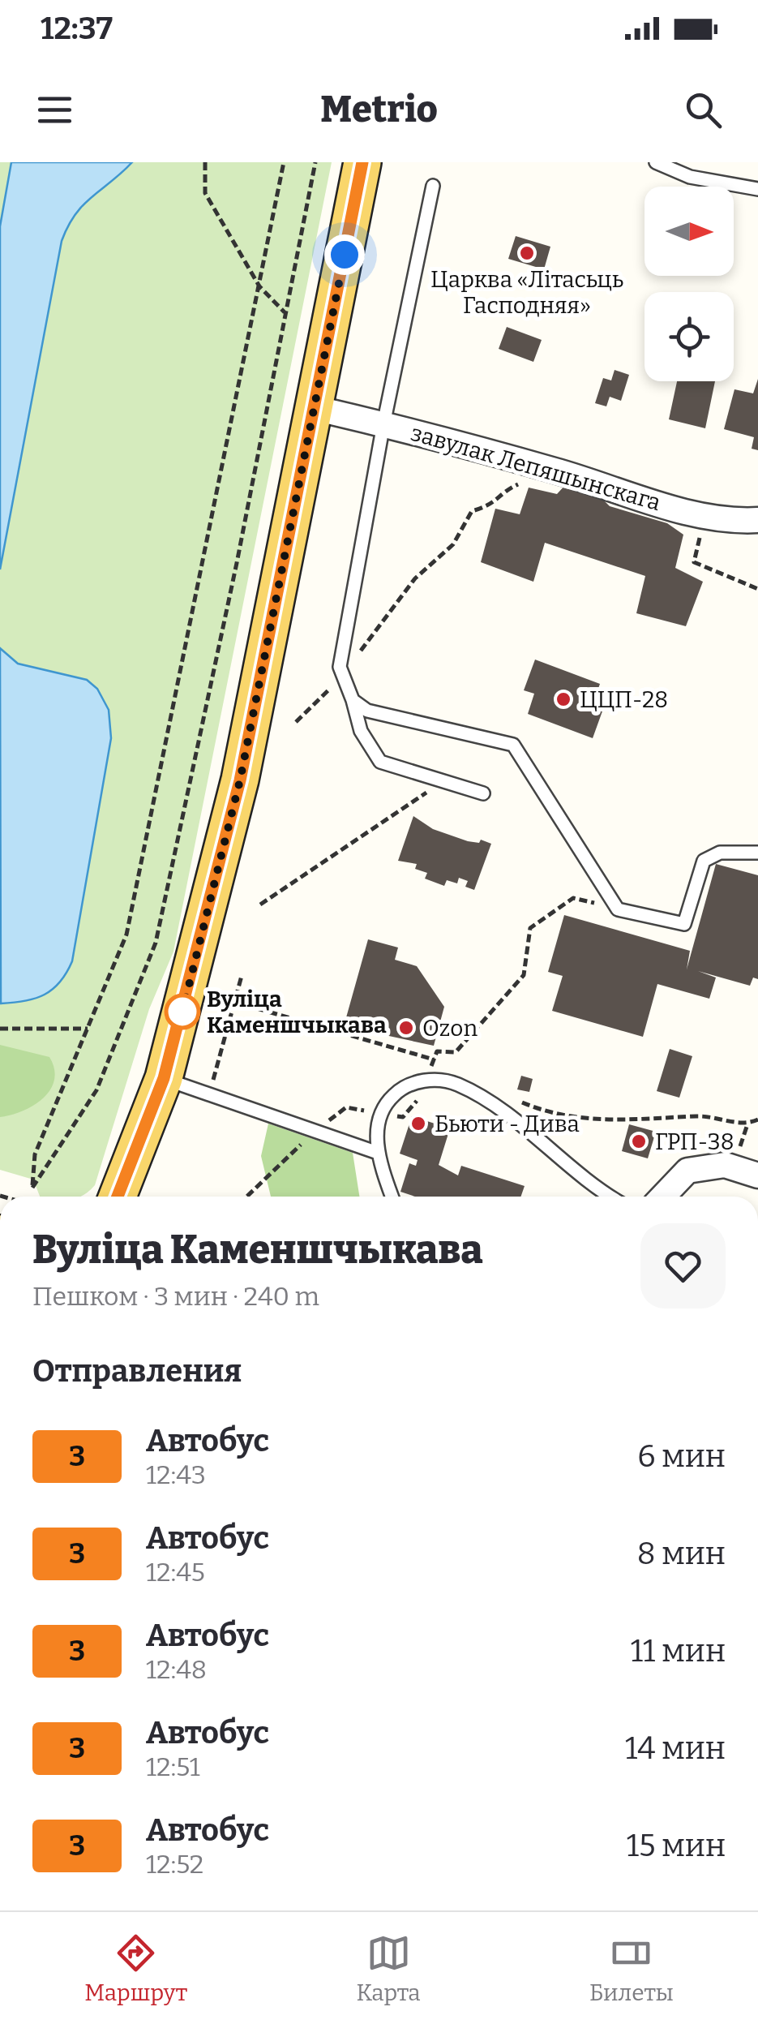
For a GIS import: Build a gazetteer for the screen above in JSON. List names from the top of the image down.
{
  "streets": {
    "street": ["завулак Лепяшынскага"]
  },
  "places": [
    "Царква «Літасьць Гасподняя»",
    "ЦЦП-28",
    "Вуліца Каменшчыкава",
    "Ozon",
    "Бьюти - Дива",
    "ГРП-38"
  ],
  "lines": ["bus line 3"],
  "north": "right",
  "page": {
    "status": "12:37",
    "header": "Metrio",
    "heading": [
      ["Вуліца Каменшчыкава", "Пешком · 3 мин · 240 m"],
      "Отправления"
    ],
    "list": [
      {
        "mark": "3",
        "name": "Автобус",
        "note": "12:43",
        "value": "6 мин"
      },
      {
        "mark": "3",
        "name": "Автобус",
        "note": "12:45",
        "value": "8 мин"
      },
      {
        "mark": "3",
        "name": "Автобус",
        "note": "12:48",
        "value": "11 мин"
      },
      {
        "mark": "3",
        "name": "Автобус",
        "note": "12:51",
        "value": "14 мин"
      },
      {
        "mark": "3",
        "name": "Автобус",
        "note": "12:52",
        "value": "15 мин"
      }
    ],
    "tabs": ["Маршрут", "Карта", "Билеты"]
  }
}
